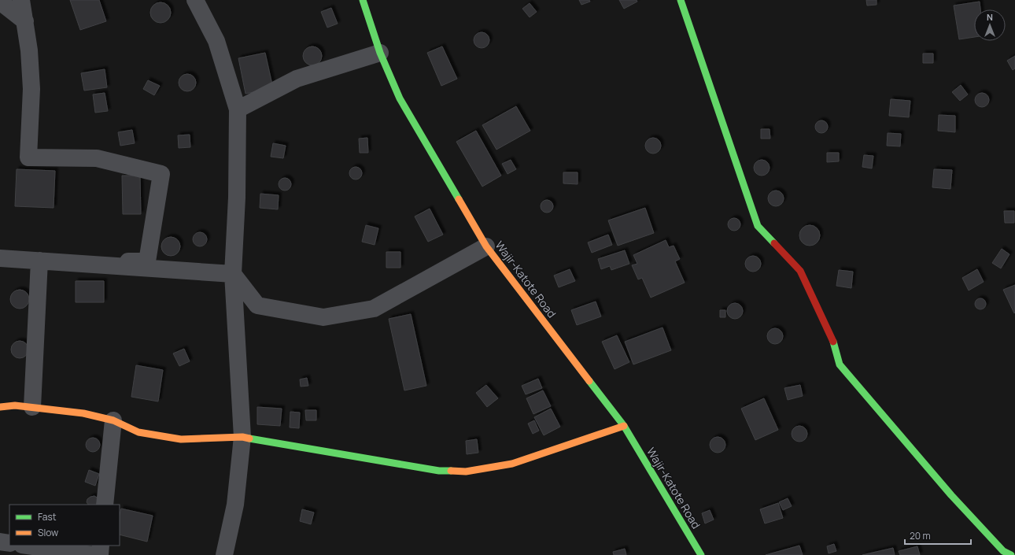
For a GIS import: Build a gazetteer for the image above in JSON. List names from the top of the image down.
{
  "streets": {
    "street": ["Wajir-Katote Road"]
  },
  "legend": ["Fast", "Slow"],
  "scale_bar": "20 m",
  "north": "top"
}
